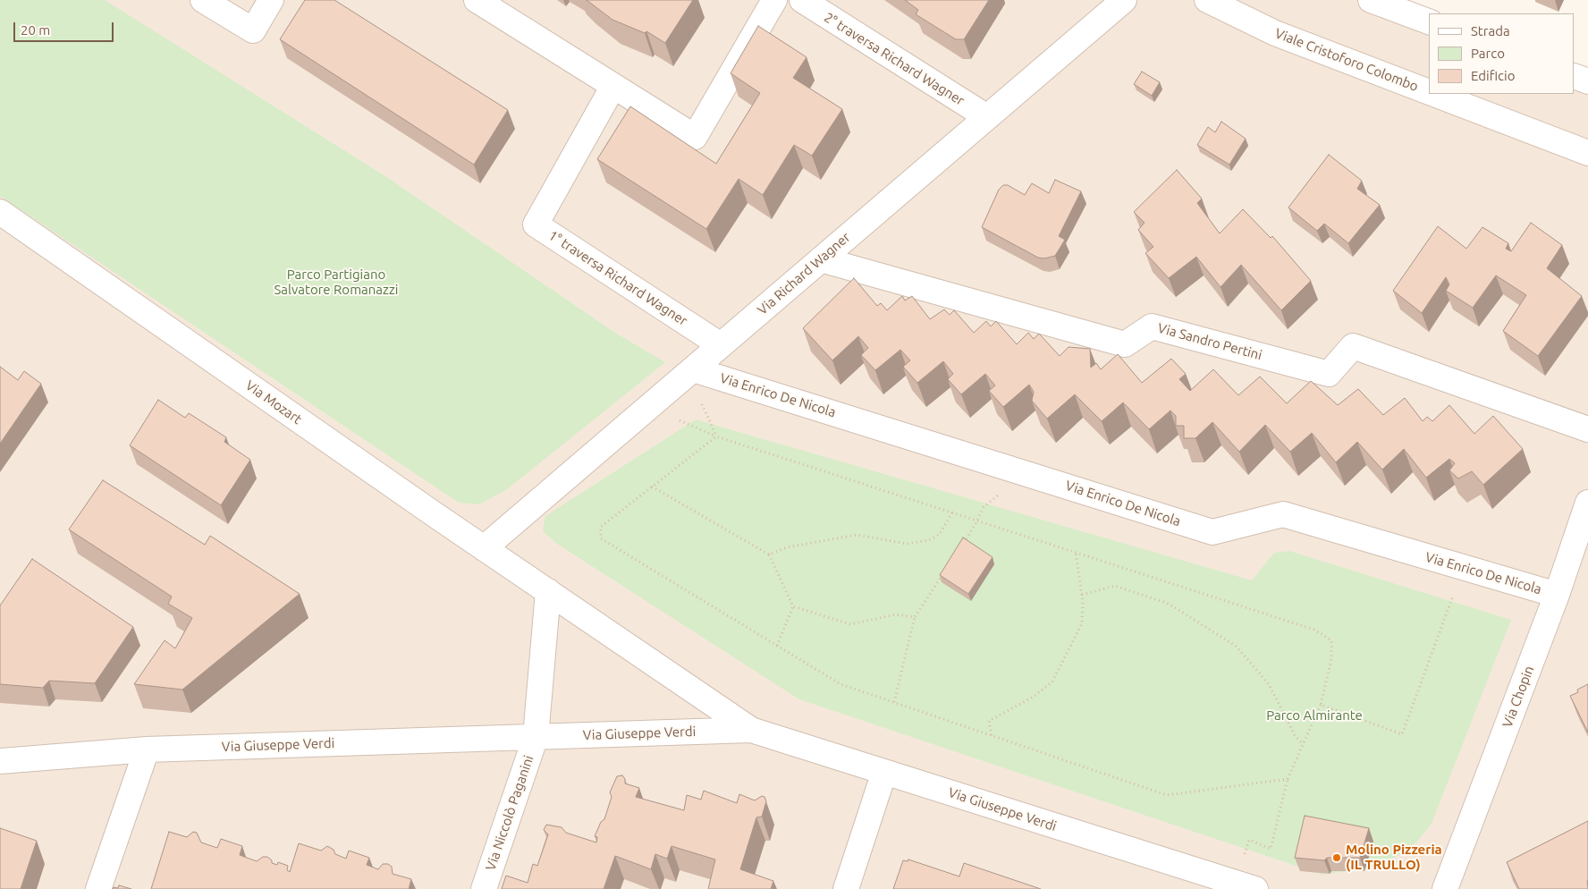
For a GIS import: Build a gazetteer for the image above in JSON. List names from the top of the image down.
{
  "streets": {
    "street": [
      "2° traversa Richard Wagner",
      "Viale Cristoforo Colombo",
      "Via Richard Wagner",
      "1° traversa Richard Wagner",
      "Via Sandro Pertini",
      "Via Enrico De Nicola",
      "Via Mozart",
      "Via Chopin",
      "Via Giuseppe Verdi",
      "Via Niccolò Paganini"
    ]
  },
  "crossings": [
    ["2° traversa Richard Wagner", "Via Richard Wagner"],
    ["Via Richard Wagner", "1° traversa Richard Wagner"],
    ["Via Richard Wagner", "Via Sandro Pertini"],
    ["Via Richard Wagner", "Via Enrico De Nicola"],
    ["Via Richard Wagner", "Via Mozart"],
    ["Via Enrico De Nicola", "Via Chopin"],
    ["Via Mozart", "Via Giuseppe Verdi"],
    ["Via Mozart", "Via Niccolò Paganini"],
    ["Via Giuseppe Verdi", "Via Niccolò Paganini"]
  ],
  "parks": ["Parco Partigiano Salvatore Romanazzi", "Parco Almirante"],
  "places": ["Molino Pizzeria (IL TRULLO)"],
  "legend": ["Strada", "Parco", "Edificio"],
  "scale_bar": "20 m"
}
